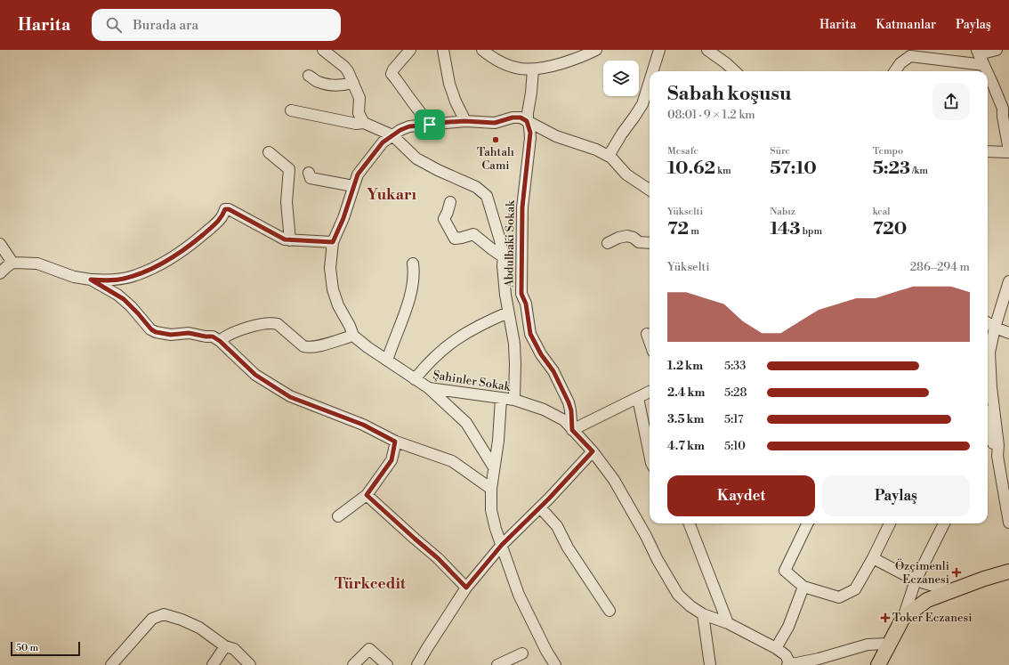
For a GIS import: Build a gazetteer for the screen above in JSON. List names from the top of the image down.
{
  "streets": {
    "street": ["Abdulbaki Sokak", "Şahinler Sokak"]
  },
  "crossings": [
    ["Abdulbaki Sokak", "Şahinler Sokak"]
  ],
  "districts": ["Yukarı", "Türkcedit"],
  "places": {
    "other": ["Tahtalı Cami"],
    "health": ["Özçimenli Eczanesi", "Toker Eczanesi"]
  },
  "scale_bar": "50 m",
  "page": {
    "header": "Harita",
    "search": "Burada ara",
    "nav": ["Harita", "Katmanlar", "Paylaş"],
    "heading": ["Sabah koşusu", "08:01 · 9 × 1.2 km"],
    "stats": [
      ["Mesafe", "10.62 km"],
      ["Süre", "57:10"],
      ["Tempo", "5:23 /km"],
      ["Yükselti", "72 m"],
      ["Nabız", "143 bpm"],
      ["kcal", "720"]
    ],
    "chart": ["Yükselti", "286–294 m"],
    "list": [
      {
        "name": "1.2 km",
        "note": "5:33"
      },
      {
        "name": "2.4 km",
        "note": "5:28"
      },
      {
        "name": "3.5 km",
        "note": "5:17"
      },
      {
        "name": "4.7 km",
        "note": "5:10"
      }
    ],
    "buttons": ["Kaydet", "Paylaş"],
    "scale": "50 m"
  }
}
